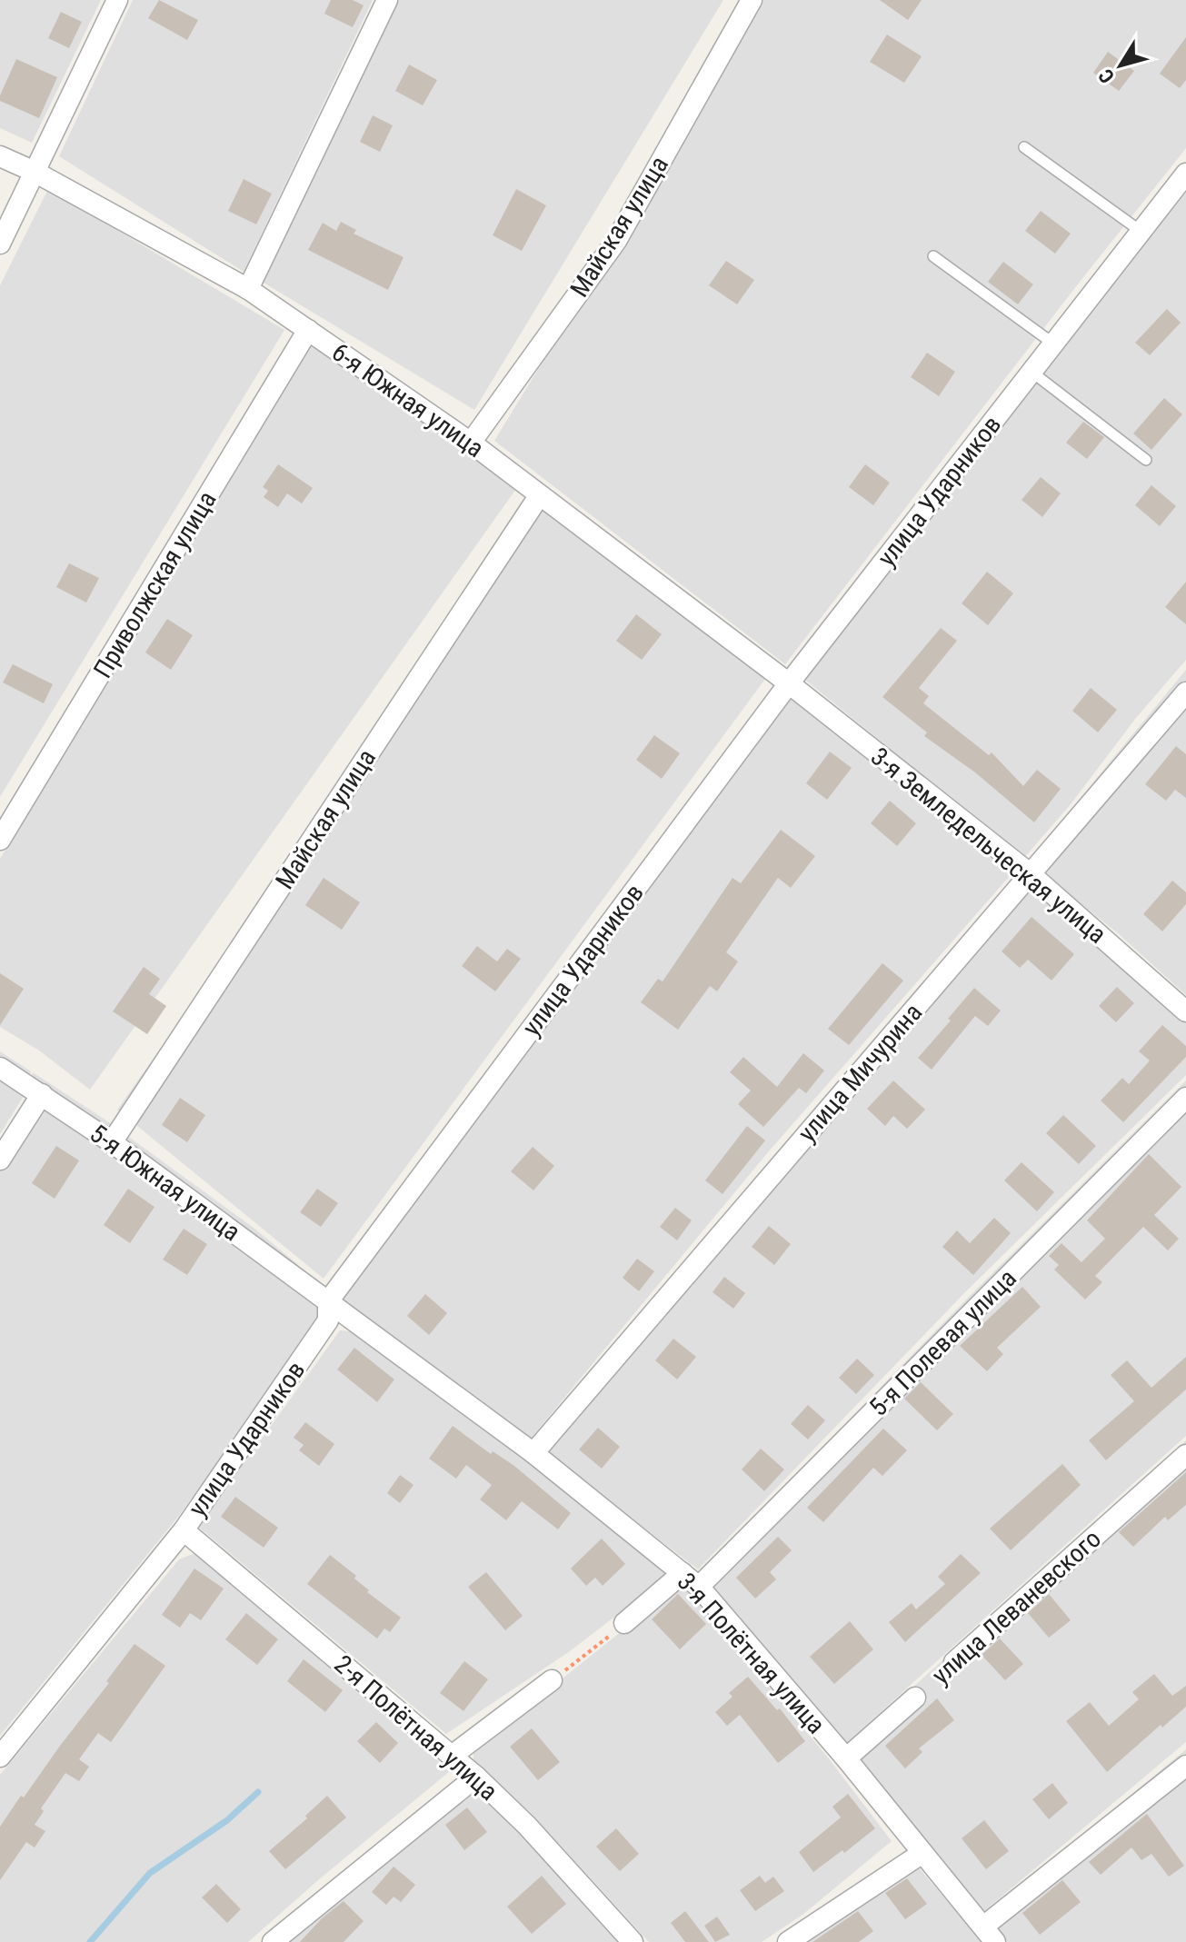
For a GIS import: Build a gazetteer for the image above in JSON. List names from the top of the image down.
{
  "streets": {
    "street": [
      "Майская улица",
      "6-я Южная улица",
      "улица Ударников",
      "Приволжская улица",
      "3-я Земледельческая улица",
      "улица Мичурина",
      "5-я Южная улица",
      "5-я Полевая улица",
      "улица Леваневского",
      "3-я Полётная улица",
      "2-я Полётная улица"
    ]
  },
  "crossings": [
    ["Майская улица", "6-я Южная улица"],
    ["Майская улица", "5-я Южная улица"],
    ["6-я Южная улица", "улица Ударников"],
    ["6-я Южная улица", "Приволжская улица"],
    ["6-я Южная улица", "3-я Земледельческая улица"],
    ["улица Ударников", "3-я Земледельческая улица"],
    ["улица Ударников", "5-я Южная улица"],
    ["улица Ударников", "3-я Полётная улица"],
    ["улица Ударников", "2-я Полётная улица"],
    ["3-я Земледельческая улица", "улица Мичурина"],
    ["улица Мичурина", "3-я Полётная улица"],
    ["5-я Южная улица", "3-я Полётная улица"],
    ["5-я Полевая улица", "3-я Полётная улица"],
    ["улица Леваневского", "3-я Полётная улица"]
  ],
  "north": "bottom left"
}
